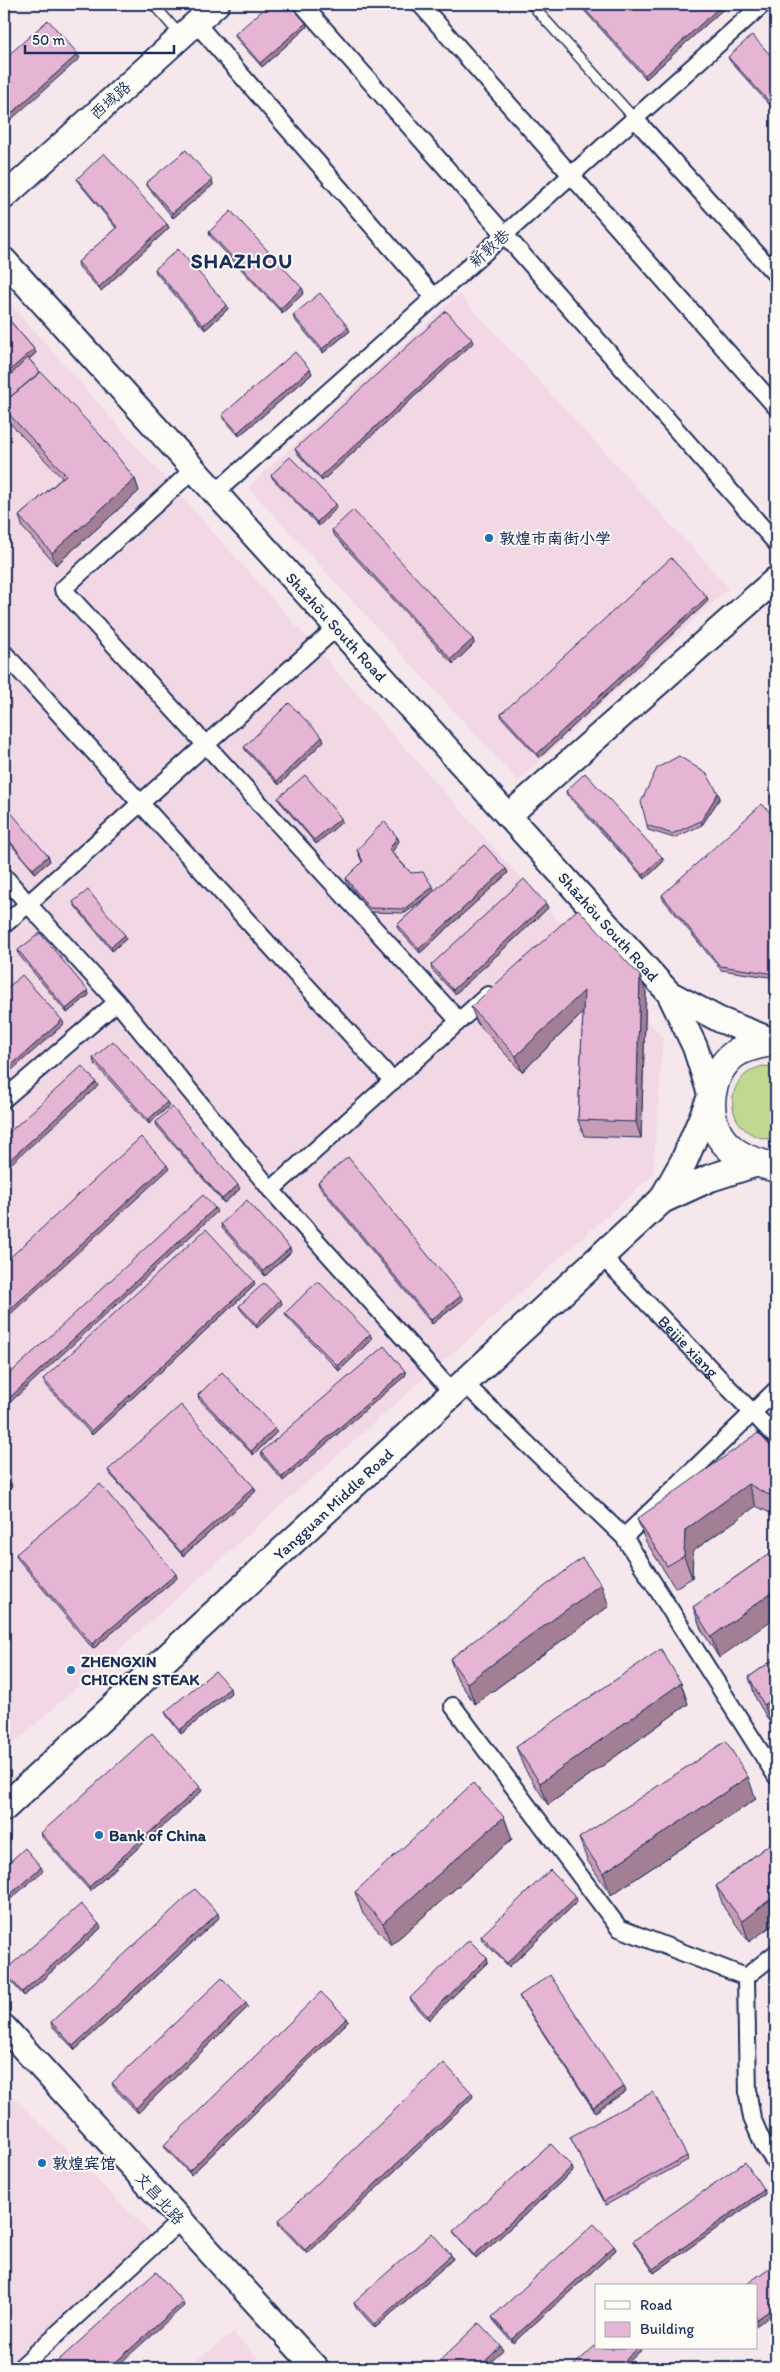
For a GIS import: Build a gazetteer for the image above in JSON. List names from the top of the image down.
{
  "streets": {
    "main road": [
      "西域路",
      "Shāzhōu South Road",
      "Yangguan Middle Road",
      "文昌北路"
    ],
    "street": ["新敦巷", "Beijie xiang"]
  },
  "crossings": [
    ["新敦巷", "Shāzhōu South Road"],
    ["Beijie xiang", "Yangguan Middle Road"]
  ],
  "districts": ["SHAZHOU"],
  "places": [
    "敦煌市南街小学",
    "ZHENGXIN CHICKEN STEAK",
    "Bank of China",
    "敦煌宾馆"
  ],
  "legend": ["Road", "Building"],
  "scale_bar": "50 m"
}
